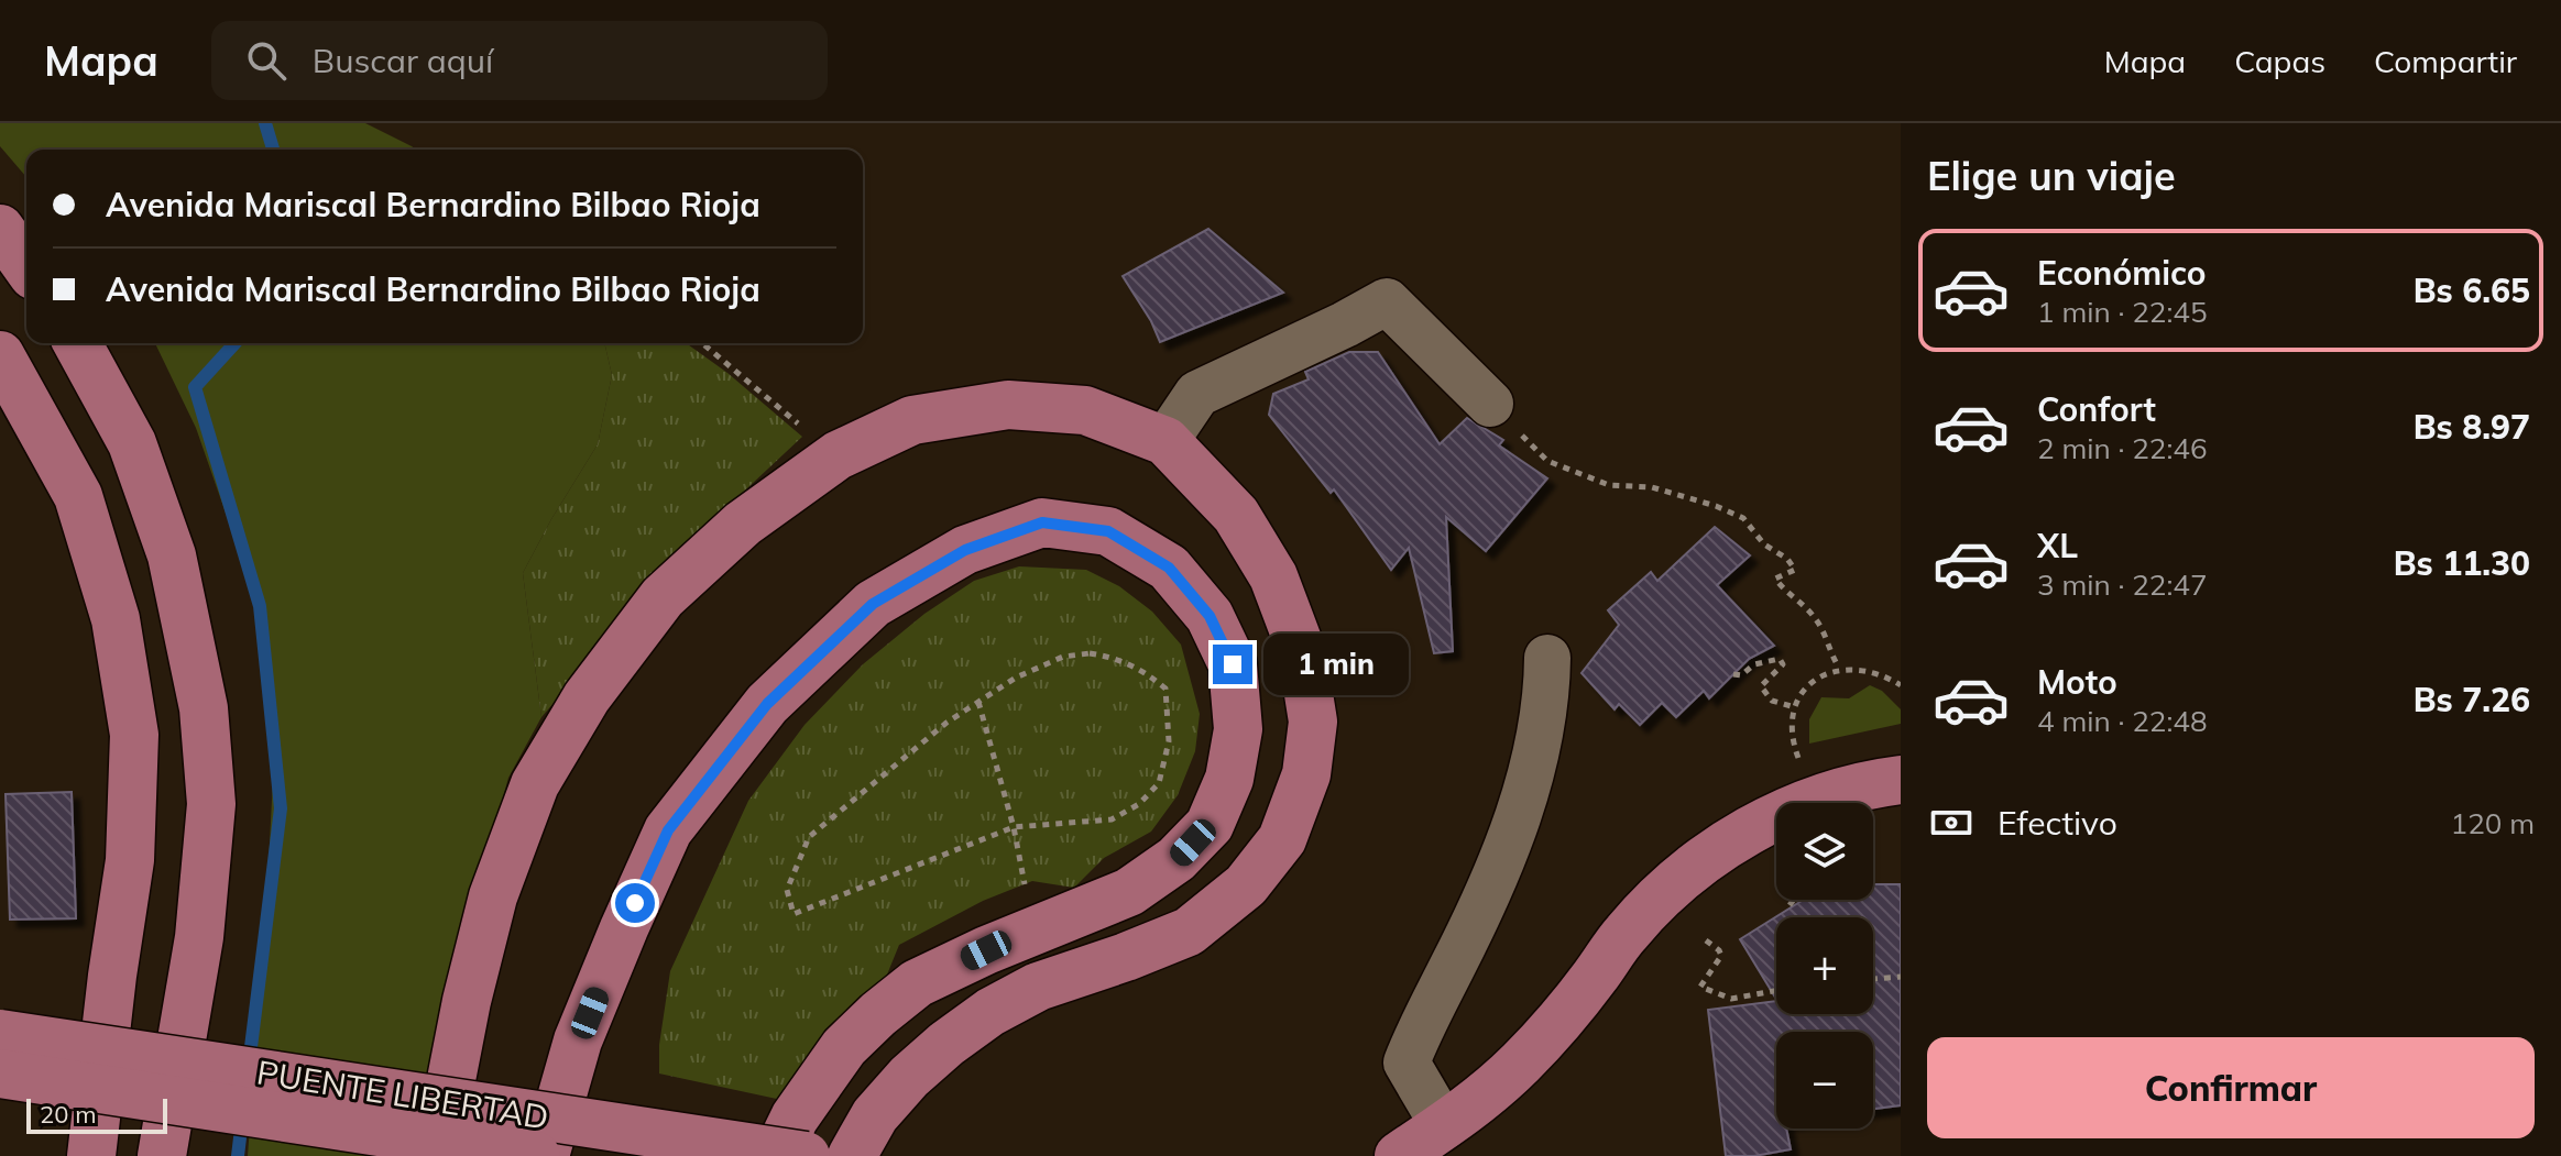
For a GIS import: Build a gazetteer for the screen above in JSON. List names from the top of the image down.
{
  "streets": {
    "main road": ["PUENTE LIBERTAD"]
  },
  "scale_bar": "20 m",
  "page": {
    "header": "Mapa",
    "search": "Buscar aquí",
    "nav": ["Mapa", "Capas", "Compartir"],
    "heading": "Elige un viaje",
    "banner": ["Avenida Mariscal Bernardino Bilbao Rioja", "Avenida Mariscal Bernardino Bilbao Rioja"],
    "list": [
      {
        "name": "Económico",
        "note": "1 min · 22:45",
        "value": "Bs 6.65"
      },
      {
        "name": "Confort",
        "note": "2 min · 22:46",
        "value": "Bs 8.97"
      },
      {
        "name": "XL",
        "note": "3 min · 22:47",
        "value": "Bs 11.30"
      },
      {
        "name": "Moto",
        "note": "4 min · 22:48",
        "value": "Bs 7.26"
      }
    ],
    "bubble": "1 min",
    "pay": ["Efectivo", "120 m"],
    "map_buttons": ["+", "−"],
    "buttons": "Confirmar",
    "scale": "20 m"
  }
}
